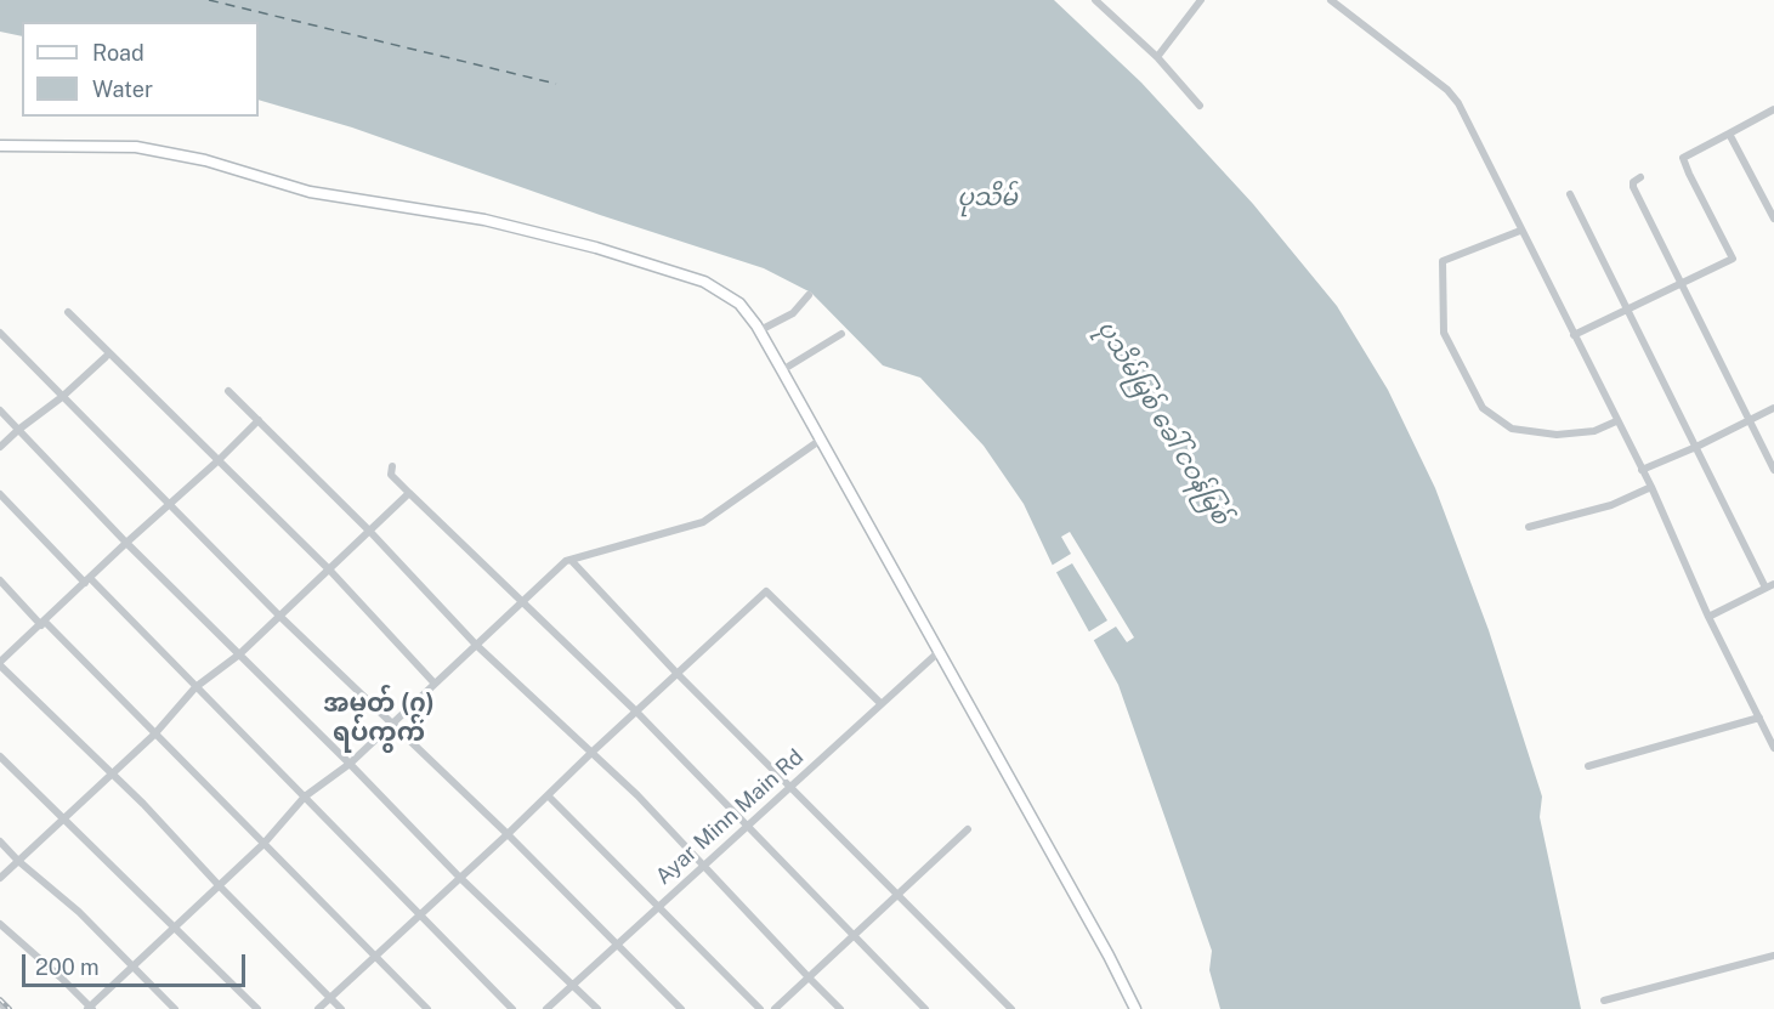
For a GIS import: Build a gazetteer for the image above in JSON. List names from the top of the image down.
{
  "streets": {
    "street": ["Ayar Minn Main Rd"]
  },
  "districts": ["အမှတ် (၇) ရပ်ကွက်"],
  "water": ["ပုသိမ်", "ပုသိမ်မြစ် ခေါ် ငဝန်မြစ်"],
  "legend": ["Road", "Water"],
  "scale_bar": "200 m"
}
